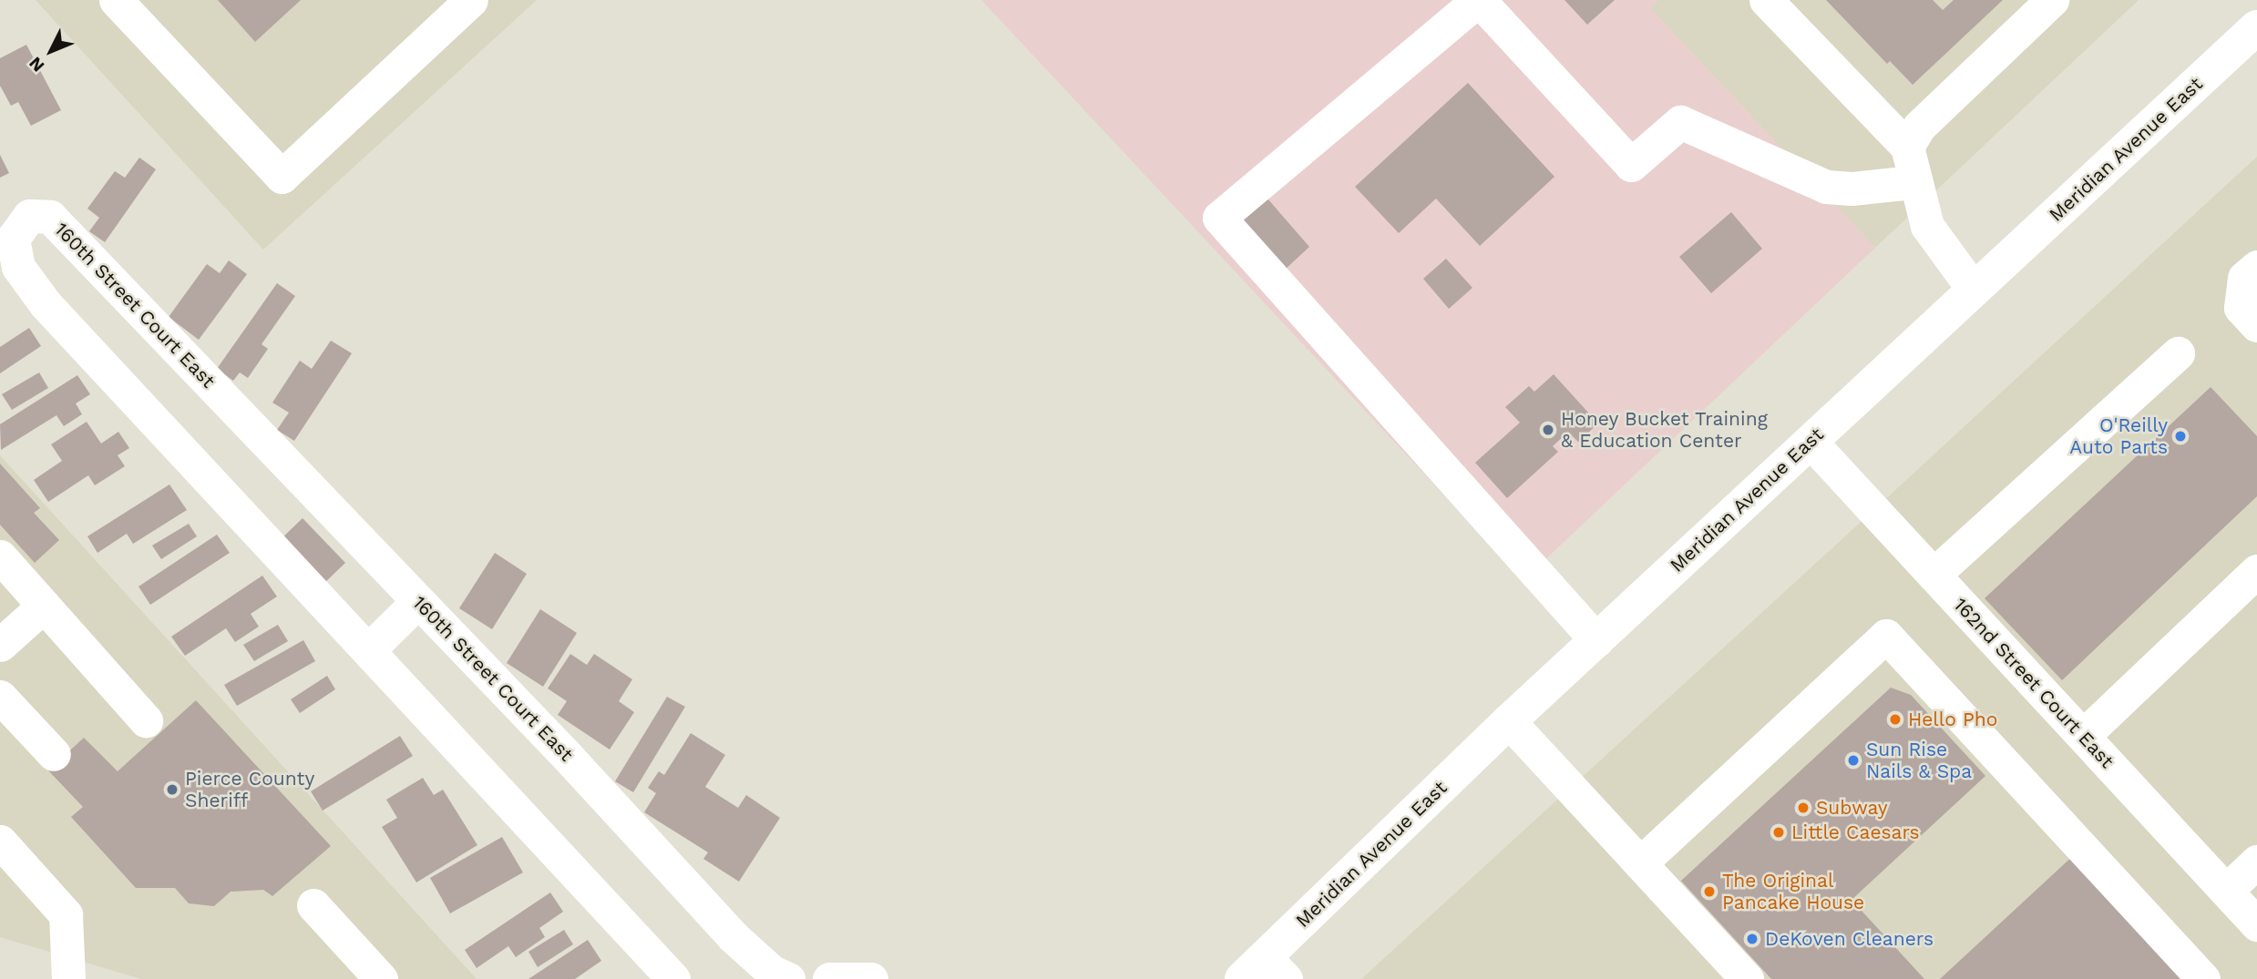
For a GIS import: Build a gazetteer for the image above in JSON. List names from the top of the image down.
{
  "streets": {
    "main road": ["Meridian Avenue East"],
    "street": ["160th Street Court East", "162nd Street Court East"]
  },
  "crossings": [
    ["Meridian Avenue East", "162nd Street Court East"]
  ],
  "places": [
    "Honey Bucket Training & Education Center",
    "O'Reilly Auto Parts",
    "Hello Pho",
    "Sun Rise Nails & Spa",
    "Pierce County Sheriff",
    "Subway",
    "Little Caesars",
    "The Original Pancake House",
    "DeKoven Cleaners"
  ],
  "north": "bottom left"
}
